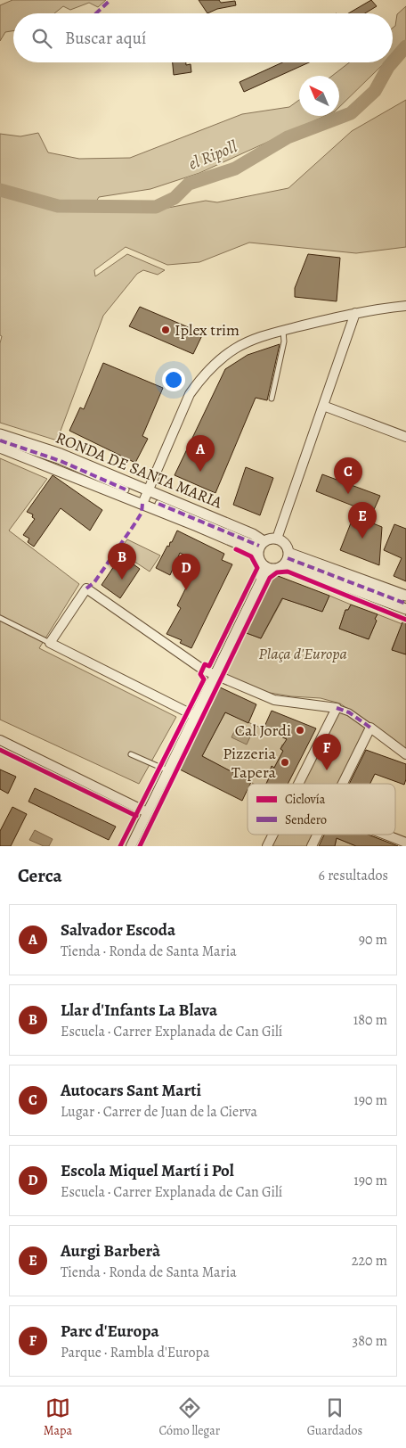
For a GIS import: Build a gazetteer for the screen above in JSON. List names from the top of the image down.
{
  "streets": {
    "street": ["RONDA DE SANTA MARIA"]
  },
  "water": ["el Ripoll"],
  "parks": ["Plaça d'Europa"],
  "places": ["Iplex trim", "Cal Jordi", "Pizzeria Tapera"],
  "legend": ["Ciclovía", "Sendero"],
  "north": "top left",
  "page": {
    "search": "Buscar aquí",
    "pins": [
      "A",
      "C",
      "E",
      "B",
      "D",
      "F"
    ],
    "heading": ["Cerca", "6 resultados"],
    "list": [
      {
        "mark": "A",
        "name": "Salvador Escoda",
        "note": "Tienda · Ronda de Santa Maria",
        "value": "90 m"
      },
      {
        "mark": "B",
        "name": "Llar d'Infants La Blava",
        "note": "Escuela · Carrer Explanada de Can Gilí",
        "value": "180 m"
      },
      {
        "mark": "C",
        "name": "Autocars Sant Marti",
        "note": "Lugar · Carrer de Juan de la Cierva",
        "value": "190 m"
      },
      {
        "mark": "D",
        "name": "Escola Miquel Martí i Pol",
        "note": "Escuela · Carrer Explanada de Can Gilí",
        "value": "190 m"
      },
      {
        "mark": "E",
        "name": "Aurgi Barberà",
        "note": "Tienda · Ronda de Santa Maria",
        "value": "220 m"
      },
      {
        "mark": "F",
        "name": "Parc d'Europa",
        "note": "Parque · Rambla d'Europa",
        "value": "380 m"
      }
    ],
    "nav": ["Mapa", "Cómo llegar", "Guardados"]
  }
}
